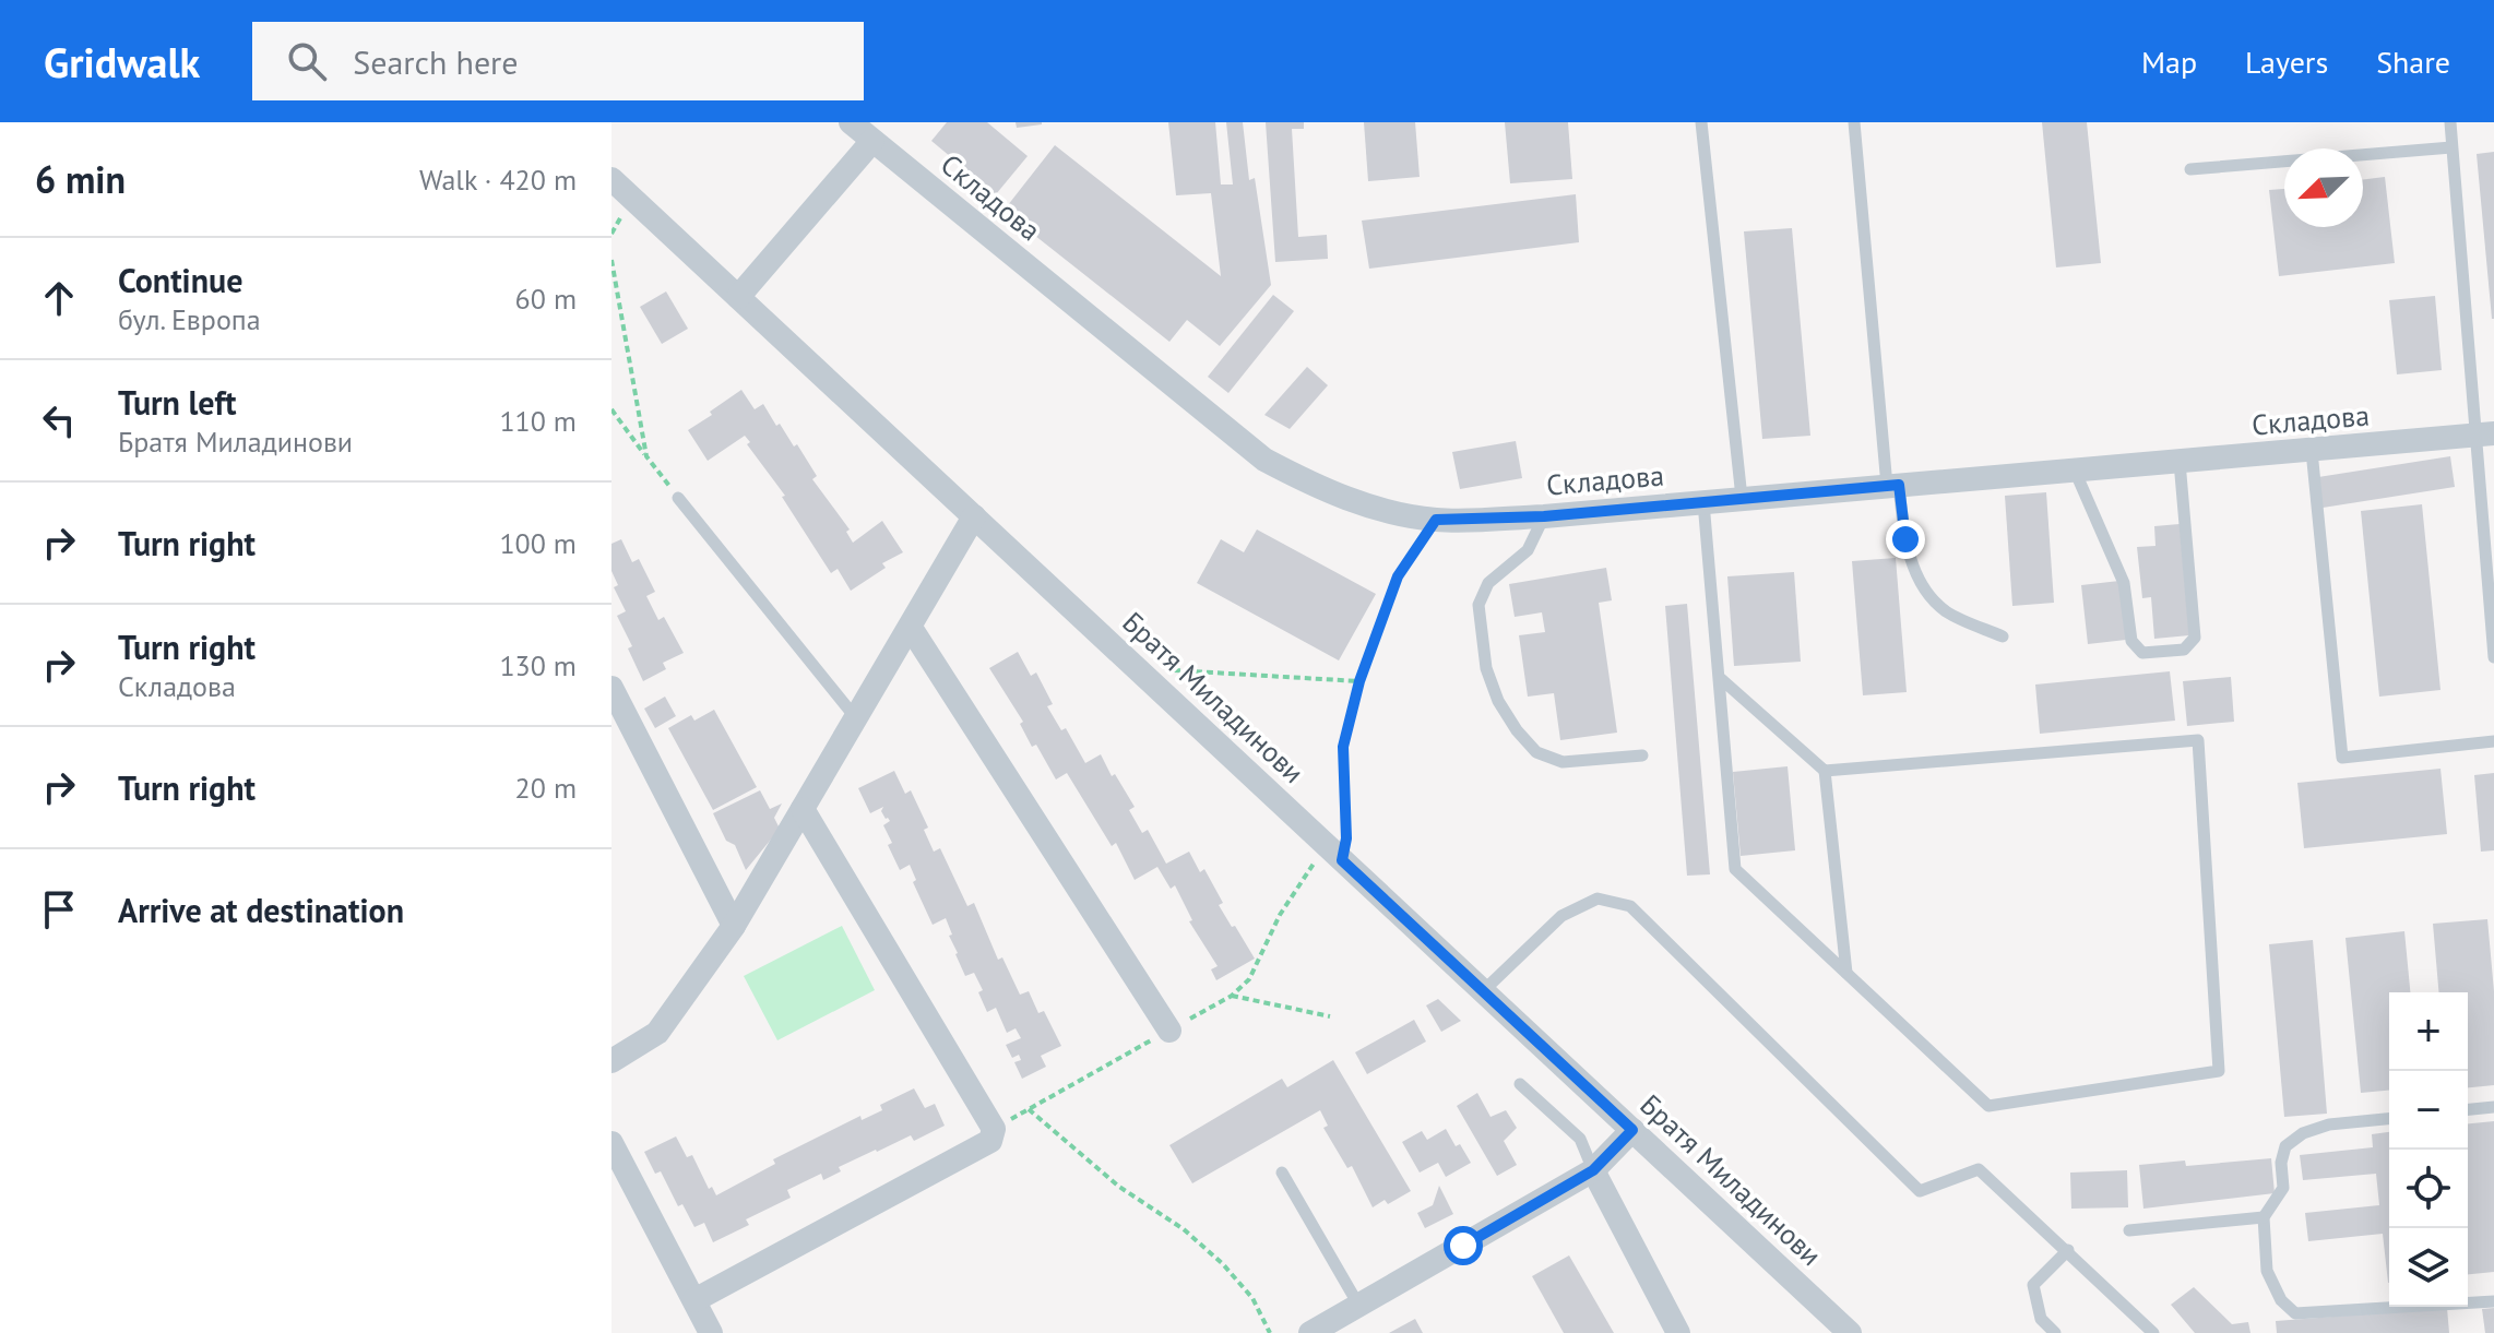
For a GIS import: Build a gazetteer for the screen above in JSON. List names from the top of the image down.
{
  "streets": {
    "street": ["Складова", "Братя Миладинови"]
  },
  "north": "bottom left",
  "page": {
    "header": "Gridwalk",
    "search": "Search here",
    "nav": ["Map", "Layers", "Share"],
    "heading": ["6 min", "Walk · 420 m"],
    "list": [
      ["Continue", "бул. Европа", "60 m"],
      ["Turn left", "Братя Миладинови", "110 m"],
      ["Turn right", "100 m"],
      ["Turn right", "Складова", "130 m"],
      ["Turn right", "20 m"],
      "Arrive at destination"
    ],
    "map_buttons": ["+", "−"]
  }
}
